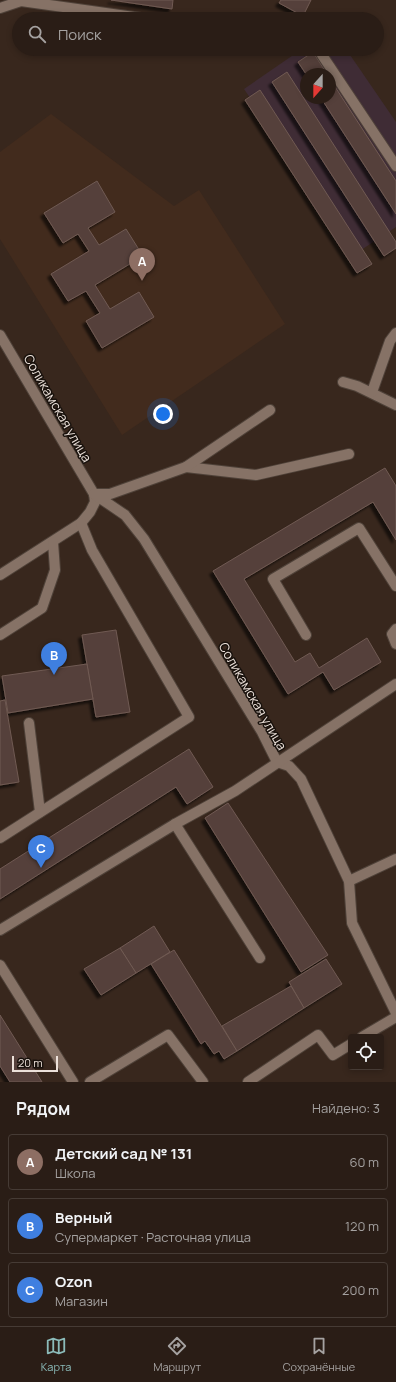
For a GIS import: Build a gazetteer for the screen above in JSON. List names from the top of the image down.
{
  "streets": {
    "street": ["Соликамская улица"]
  },
  "scale_bar": "20 m",
  "north": "bottom",
  "page": {
    "search": "Поиск",
    "pins": ["A", "B", "C"],
    "scale": "20 m",
    "heading": ["Рядом", "Найдено: 3"],
    "list": [
      {
        "mark": "A",
        "name": "Детский сад № 131",
        "note": "Школа",
        "value": "60 m"
      },
      {
        "mark": "B",
        "name": "Верный",
        "note": "Супермаркет · Расточная улица",
        "value": "120 m"
      },
      {
        "mark": "C",
        "name": "Ozon",
        "note": "Магазин",
        "value": "200 m"
      }
    ],
    "nav": ["Карта", "Маршрут", "Сохранённые"]
  }
}
